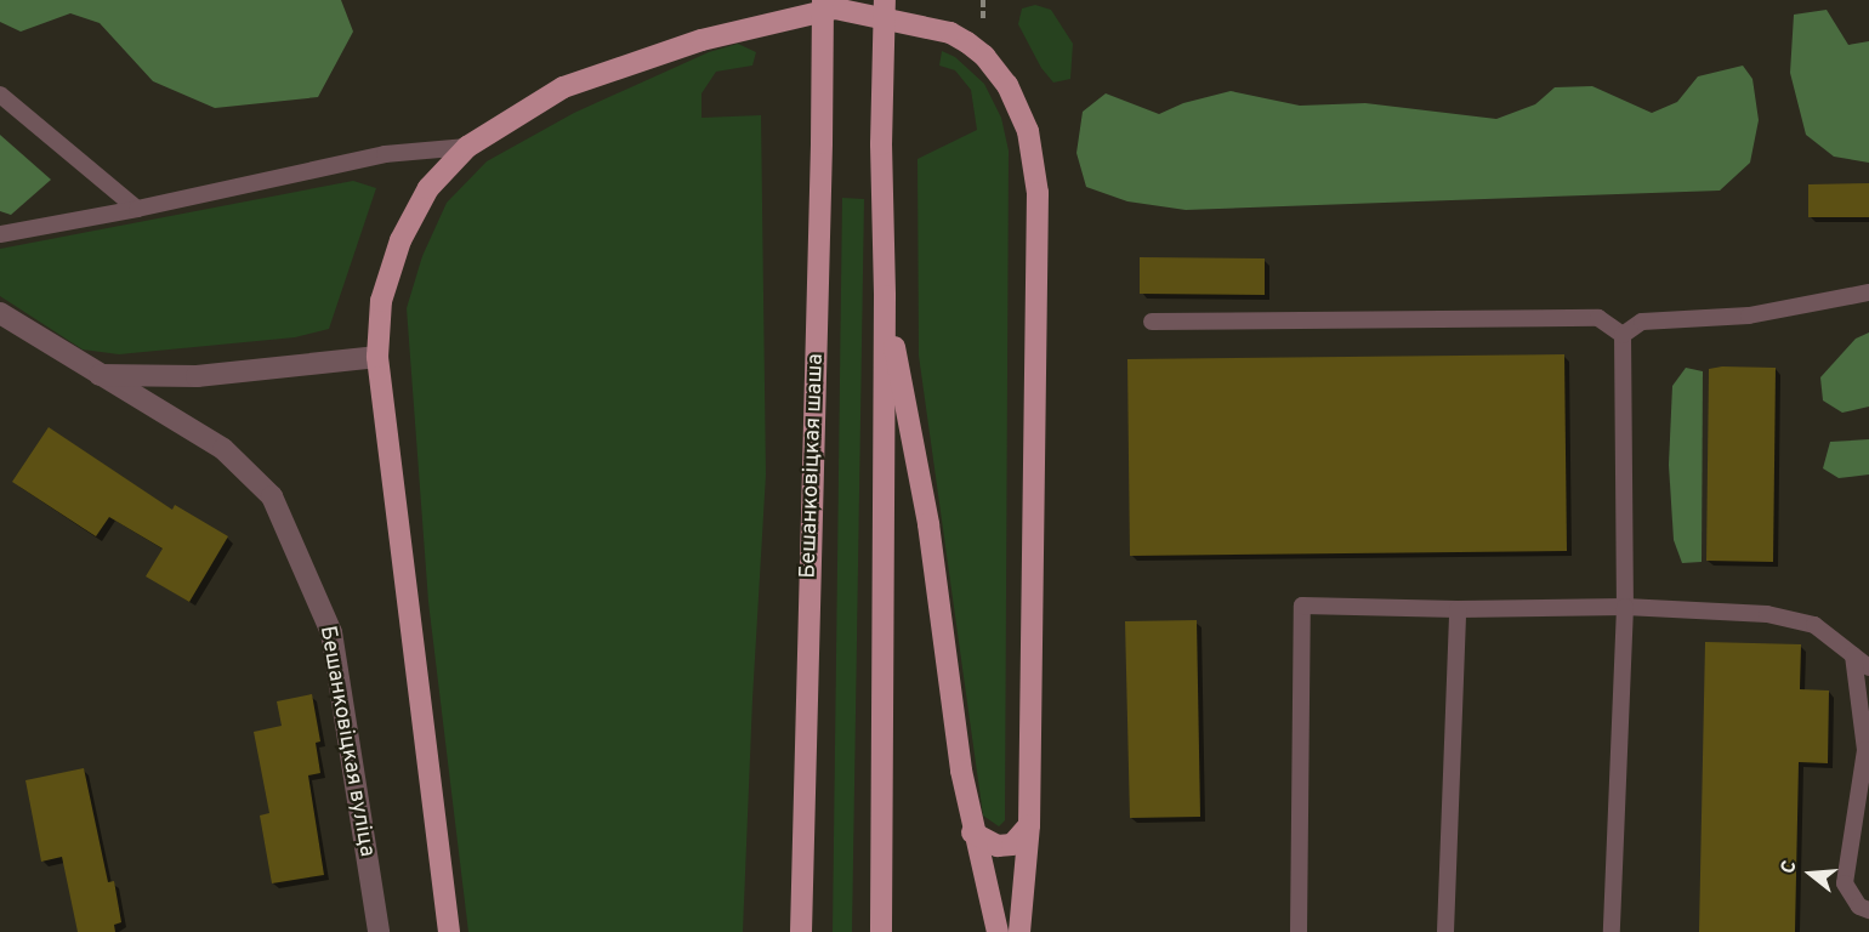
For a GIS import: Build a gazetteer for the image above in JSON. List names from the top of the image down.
{
  "streets": {
    "main road": ["Бешанковіцкая шаша"],
    "street": ["Бешанковіцкая вуліца"]
  },
  "north": "left"
}
